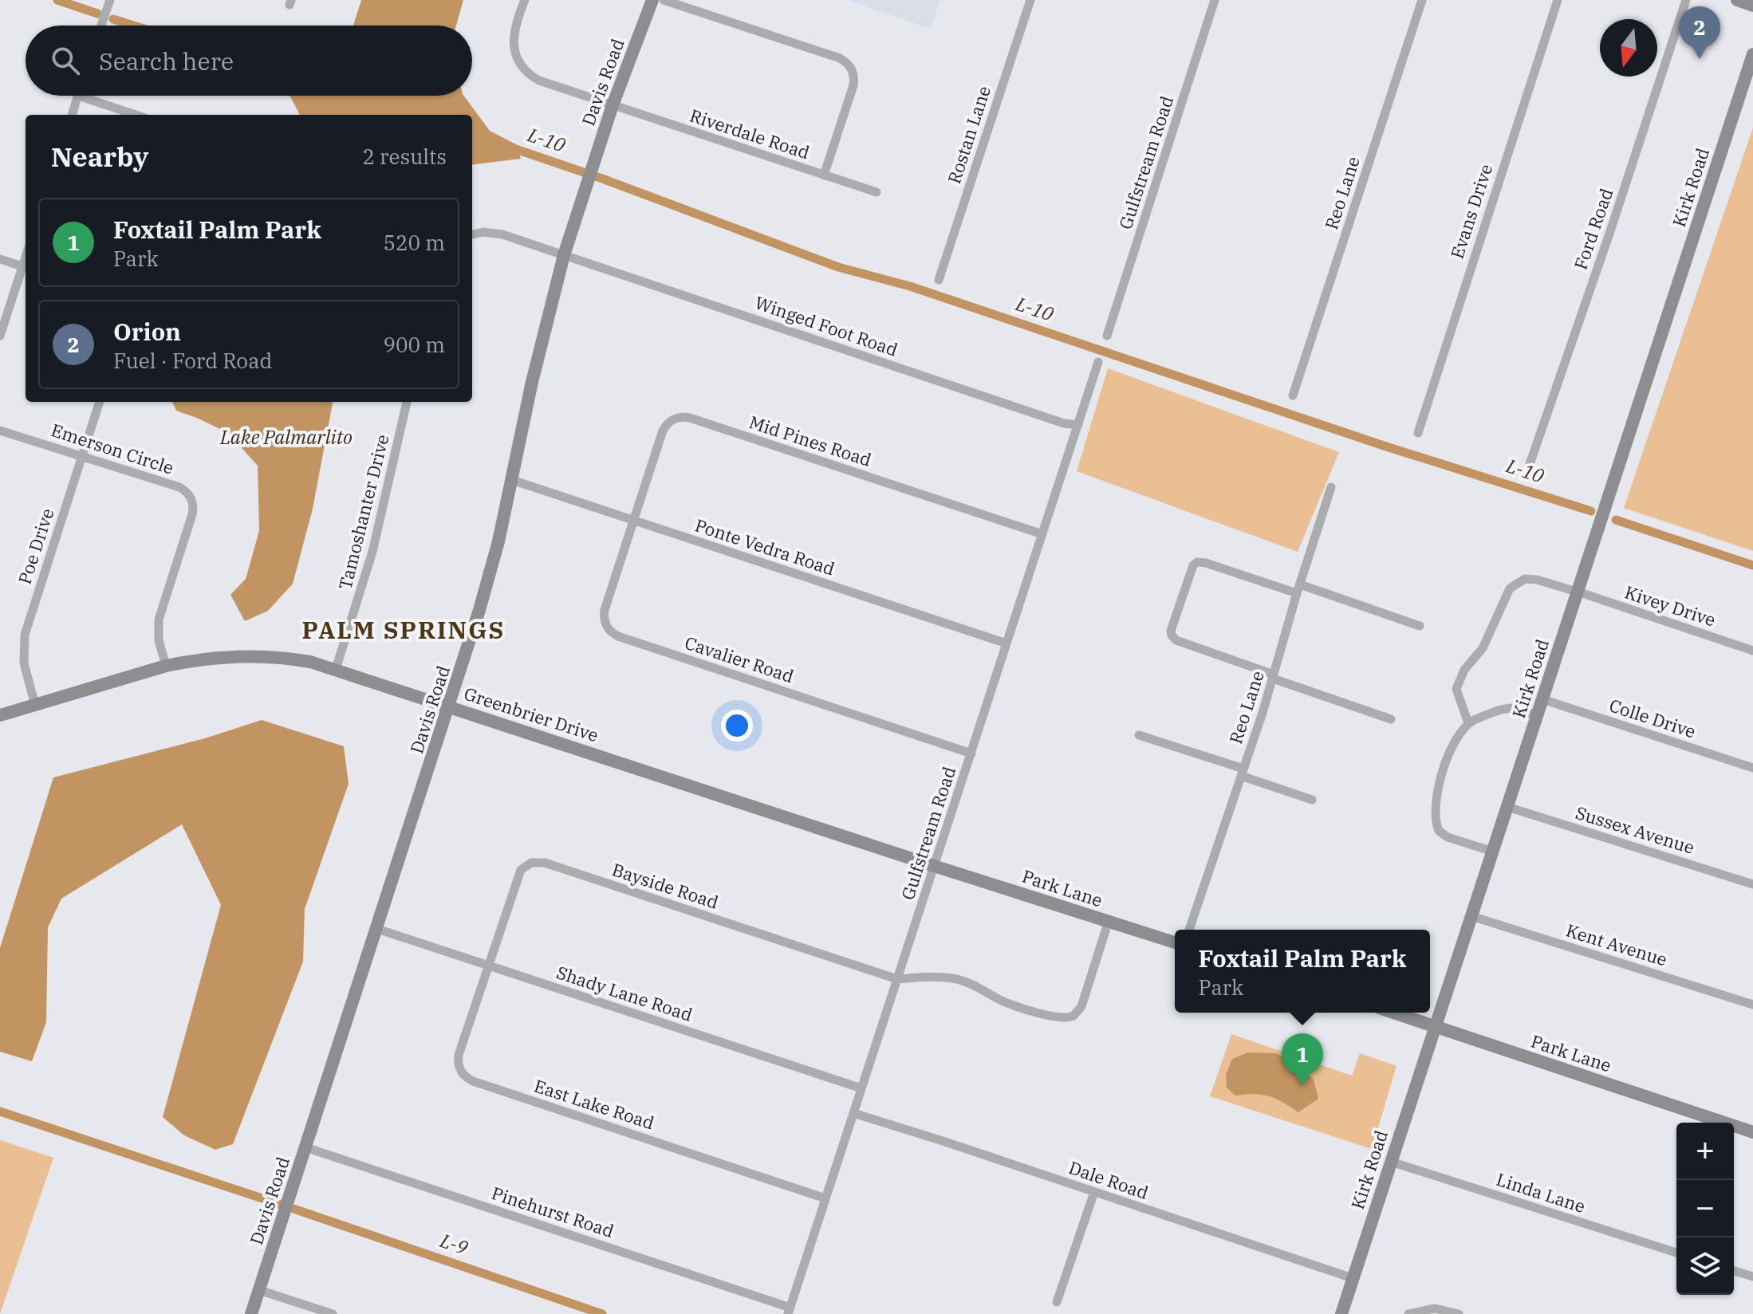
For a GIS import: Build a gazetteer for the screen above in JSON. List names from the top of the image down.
{
  "streets": {
    "street": [
      "Davis Road",
      "Riverdale Road",
      "Rostan Lane",
      "Gulfstream Road",
      "Kirk Road",
      "Reo Lane",
      "Evans Drive",
      "Ford Road",
      "Winged Foot Road",
      "Mid Pines Road",
      "Emerson Circle",
      "Tamoshanter Drive",
      "Poe Drive",
      "Ponte Vedra Road",
      "Kivey Drive",
      "Cavalier Road",
      "Greenbrier Drive",
      "Colle Drive",
      "Sussex Avenue",
      "Bayside Road",
      "Park Lane",
      "Kent Avenue",
      "Shady Lane Road",
      "East Lake Road",
      "Dale Road",
      "Linda Lane",
      "Pinehurst Road"
    ]
  },
  "crossings": [
    ["Davis Road", "Riverdale Road"],
    ["Davis Road", "Winged Foot Road"],
    ["Davis Road", "Ponte Vedra Road"],
    ["Davis Road", "Greenbrier Drive"],
    ["Davis Road", "Shady Lane Road"],
    ["Davis Road", "Pinehurst Road"],
    ["Gulfstream Road", "Winged Foot Road"],
    ["Gulfstream Road", "Mid Pines Road"],
    ["Gulfstream Road", "Ponte Vedra Road"],
    ["Gulfstream Road", "Cavalier Road"],
    ["Gulfstream Road", "Greenbrier Drive"],
    ["Gulfstream Road", "Bayside Road"],
    ["Gulfstream Road", "Park Lane"],
    ["Gulfstream Road", "Shady Lane Road"],
    ["Gulfstream Road", "East Lake Road"],
    ["Gulfstream Road", "Dale Road"],
    ["Gulfstream Road", "Pinehurst Road"],
    ["Kirk Road", "Kivey Drive"],
    ["Kirk Road", "Colle Drive"],
    ["Kirk Road", "Sussex Avenue"],
    ["Kirk Road", "Park Lane"],
    ["Kirk Road", "Kent Avenue"],
    ["Kirk Road", "Dale Road"],
    ["Kirk Road", "Linda Lane"],
    ["Mid Pines Road", "Ponte Vedra Road"],
    ["Mid Pines Road", "Cavalier Road"],
    ["Emerson Circle", "Poe Drive"],
    ["Emerson Circle", "Greenbrier Drive"],
    ["Tamoshanter Drive", "Greenbrier Drive"],
    ["Poe Drive", "Greenbrier Drive"],
    ["Ponte Vedra Road", "Cavalier Road"],
    ["Greenbrier Drive", "Park Lane"],
    ["Bayside Road", "Shady Lane Road"],
    ["Bayside Road", "East Lake Road"],
    ["Shady Lane Road", "East Lake Road"]
  ],
  "districts": ["PALM SPRINGS"],
  "water": ["L-10", "Lake Palmarlito", "L-9"],
  "north": "bottom",
  "page": {
    "pins": ["2", "1"],
    "search": "Search here",
    "heading": ["Nearby", "2 results"],
    "list": [
      {
        "mark": "1",
        "name": "Foxtail Palm Park",
        "note": "Park",
        "value": "520 m"
      },
      {
        "mark": "2",
        "name": "Orion",
        "note": "Fuel · Ford Road",
        "value": "900 m"
      }
    ],
    "popup": ["Foxtail Palm Park", "Park"],
    "map_buttons": ["+", "−"]
  }
}
